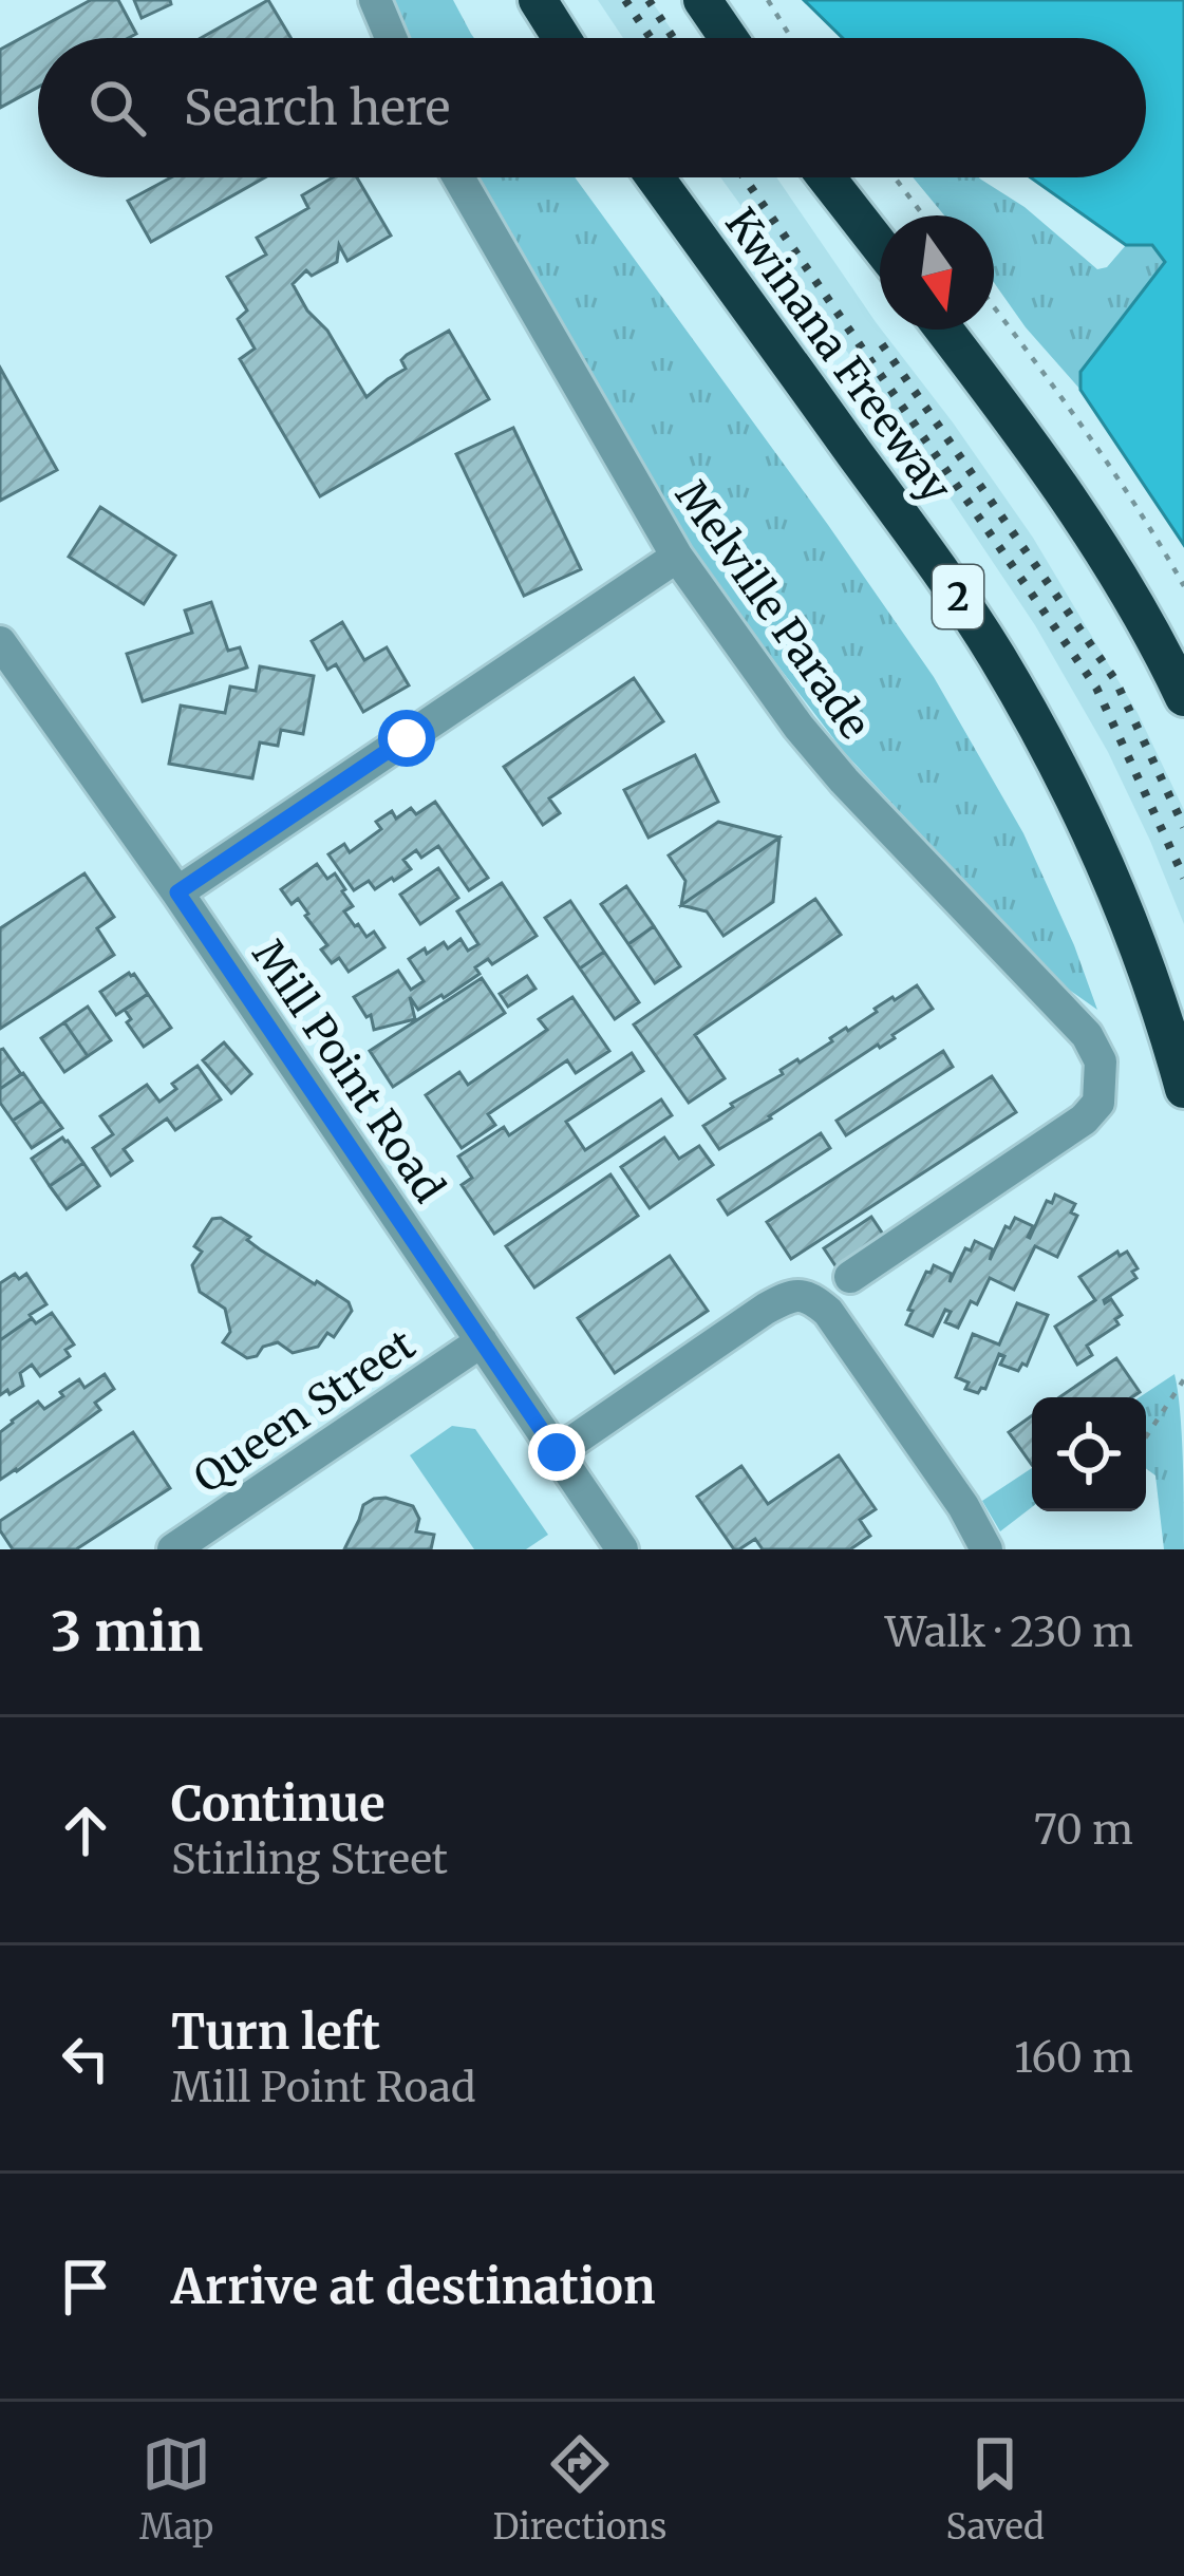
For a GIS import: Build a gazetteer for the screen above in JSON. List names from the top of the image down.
{
  "streets": {
    "highway": ["Kwinana Freeway", "2"],
    "street": ["Melville Parade", "Mill Point Road", "Queen Street"]
  },
  "crossings": [
    ["Mill Point Road", "Queen Street"]
  ],
  "north": "bottom",
  "page": {
    "search": "Search here",
    "heading": ["3 min", "Walk · 230 m"],
    "list": [
      ["Continue", "Stirling Street", "70 m"],
      ["Turn left", "Mill Point Road", "160 m"],
      "Arrive at destination"
    ],
    "nav": ["Map", "Directions", "Saved"]
  }
}
